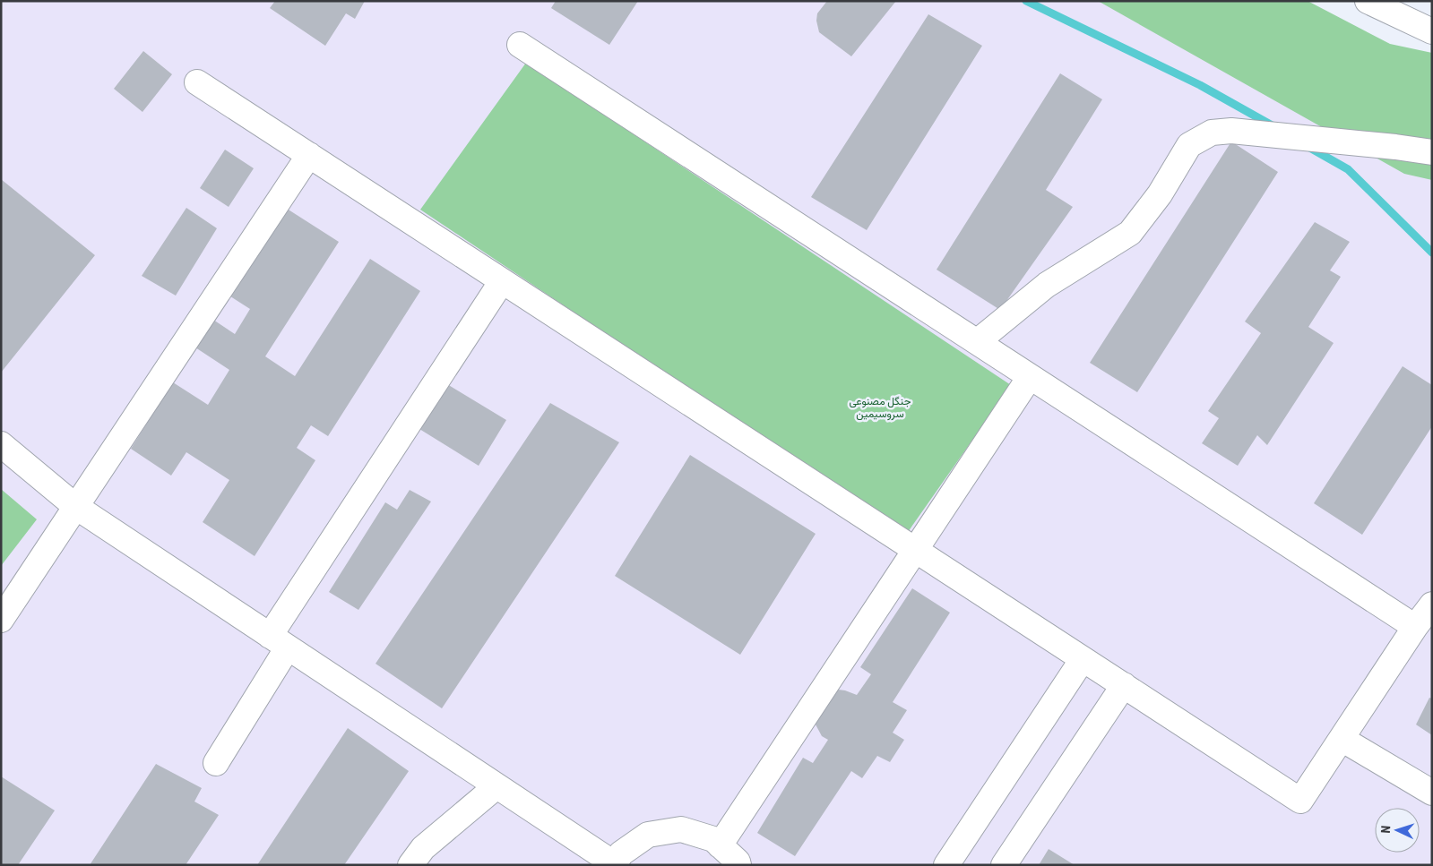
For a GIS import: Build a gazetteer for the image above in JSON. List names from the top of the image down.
{
  "parks": ["جنگل مصنوعی سروسیمین"],
  "north": "left"
}
